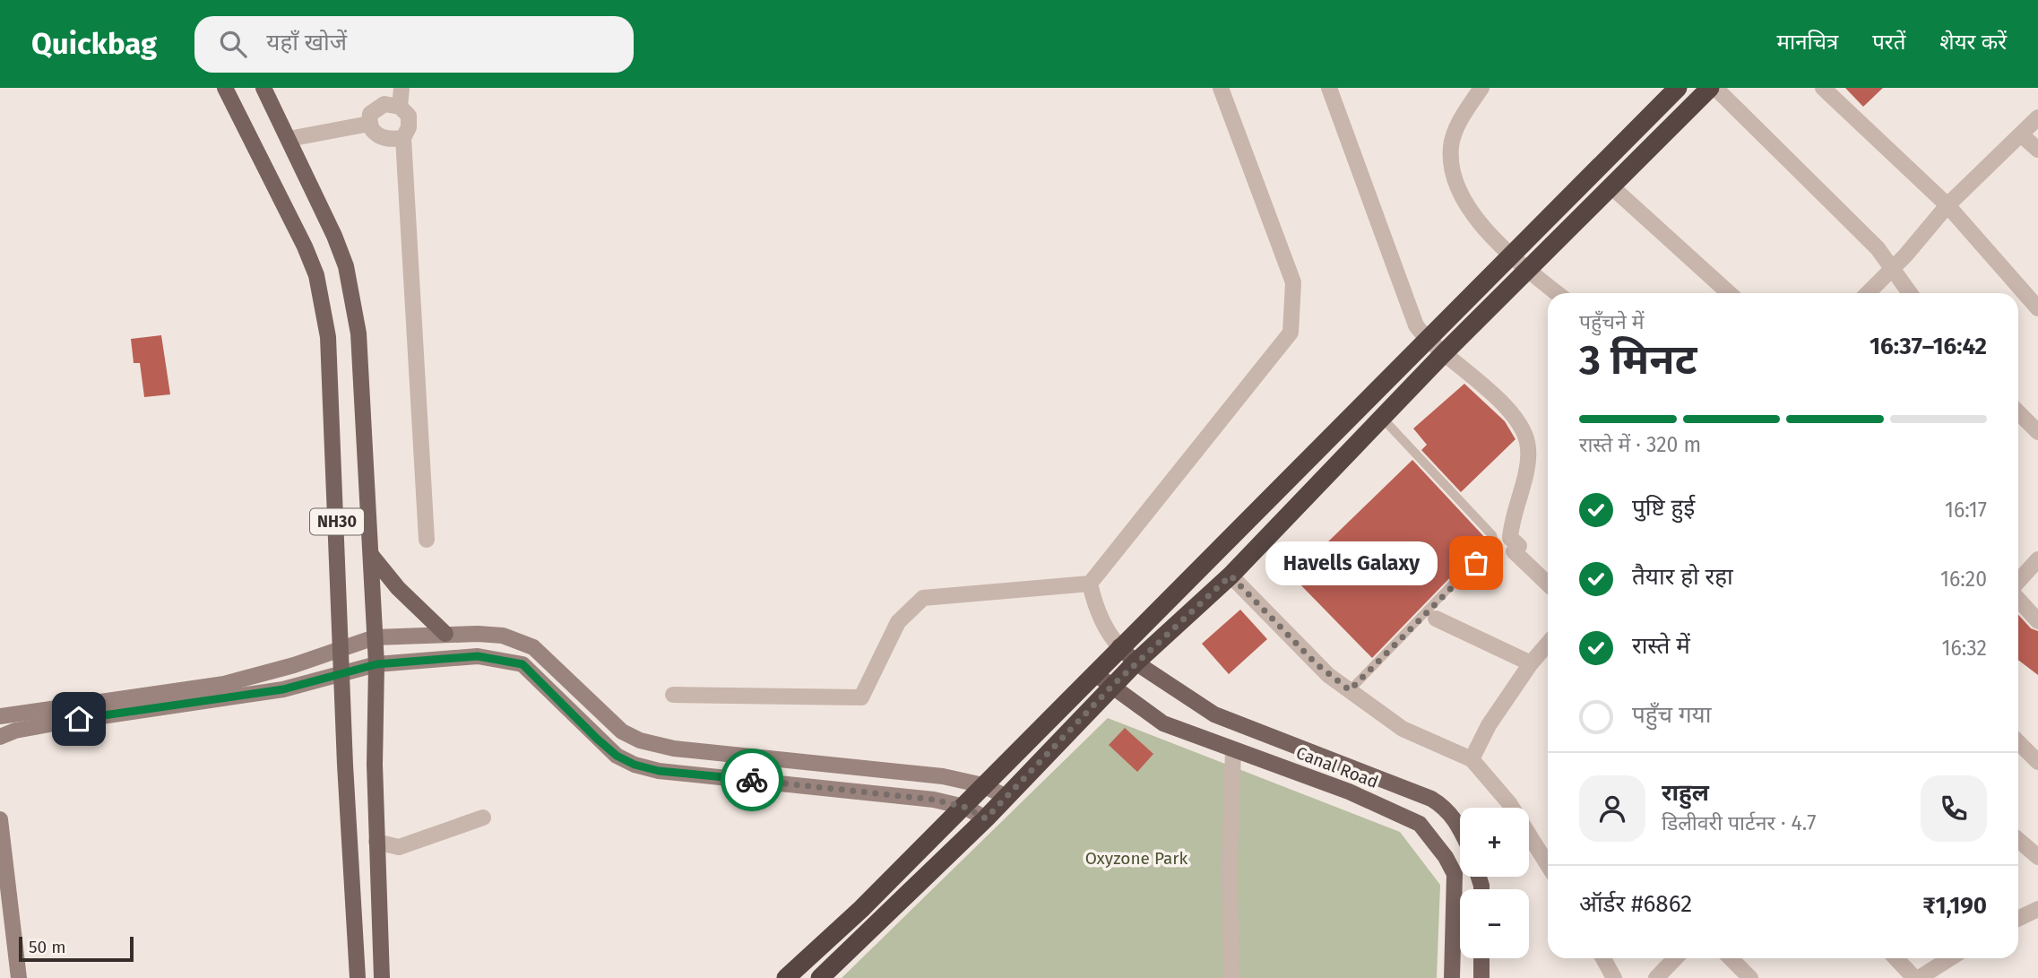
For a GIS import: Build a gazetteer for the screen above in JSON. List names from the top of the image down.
{
  "streets": {
    "main road": ["NH30", "Canal Road"]
  },
  "parks": ["Oxyzone Park"],
  "places": ["Havells Galaxy"],
  "scale_bar": "50 m",
  "page": {
    "header": "Quickbag",
    "search": "यहाँ खोजें",
    "nav": ["मानचित्र", "परतें", "शेयर करें"],
    "heading": ["3 मिनट", "पहुँचने में", "16:37–16:42"],
    "panel": [
      "राहुल",
      "डिलीवरी पार्टनर · 4.7",
      "ऑर्डर #6862",
      "₹1,190"
    ],
    "bar": "रास्ते में · 320 m",
    "list": [
      ["पुष्टि हुई", "16:17"],
      ["तैयार हो रहा", "16:20"],
      ["रास्ते में", "16:32"],
      "पहुँच गया"
    ],
    "bubble": "Havells Galaxy",
    "map_buttons": ["+", "−"],
    "scale": "50 m"
  }
}
